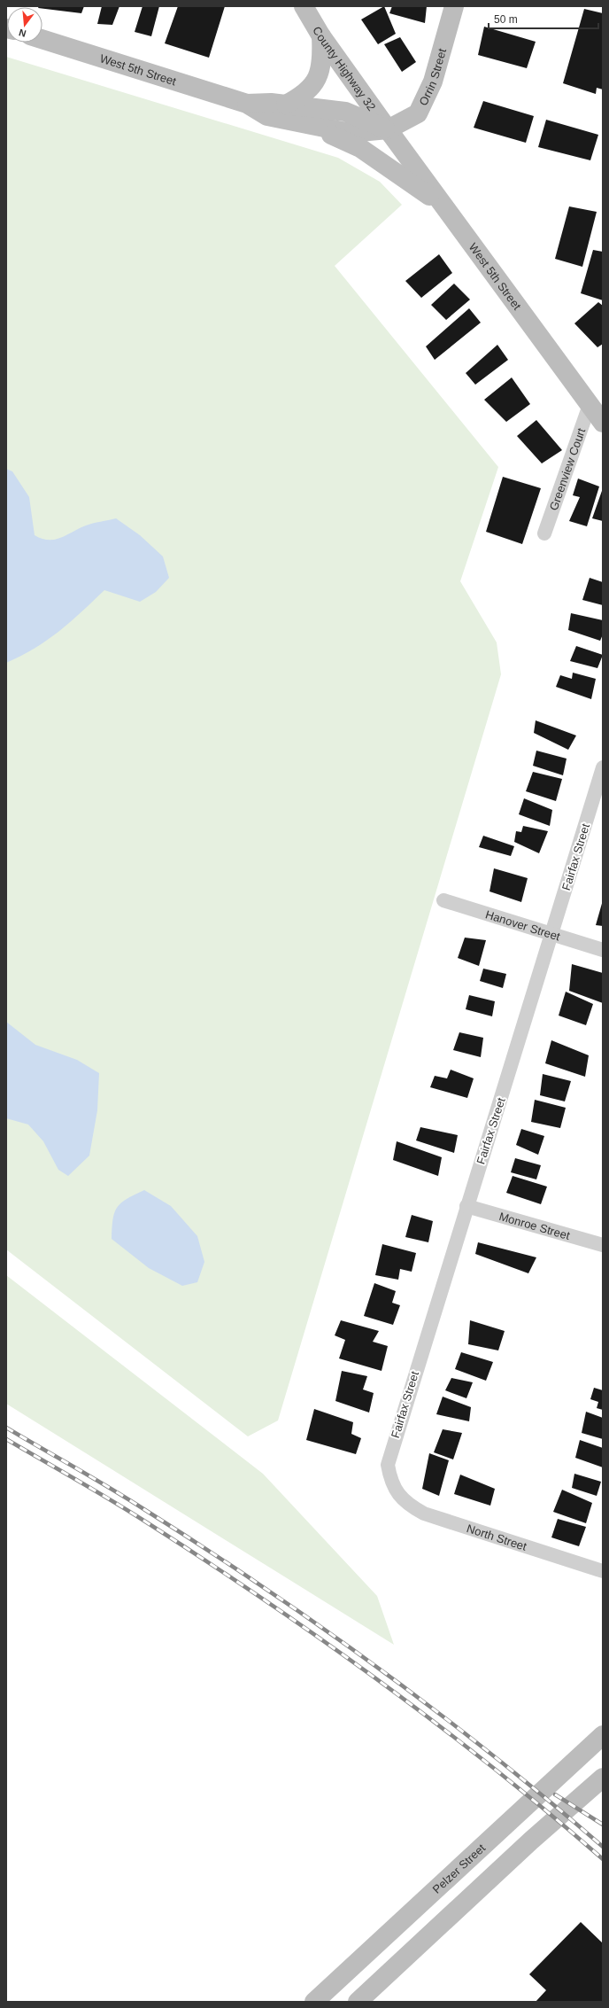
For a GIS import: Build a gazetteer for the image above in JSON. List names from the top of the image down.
{
  "streets": {
    "street": [
      "County Highway 32",
      "West 5th Street",
      "Orrin Street",
      "Greenview Court",
      "Fairfax Street",
      "Hanover Street",
      "Monroe Street",
      "North Street",
      "Pelzer Street"
    ]
  },
  "crossings": [
    ["County Highway 32", "West 5th Street"],
    ["County Highway 32", "Orrin Street"],
    ["West 5th Street", "Orrin Street"],
    ["West 5th Street", "Greenview Court"],
    ["Fairfax Street", "Hanover Street"],
    ["Fairfax Street", "Monroe Street"],
    ["Fairfax Street", "North Street"]
  ],
  "scale_bar": "50 m",
  "north": "bottom"
}
